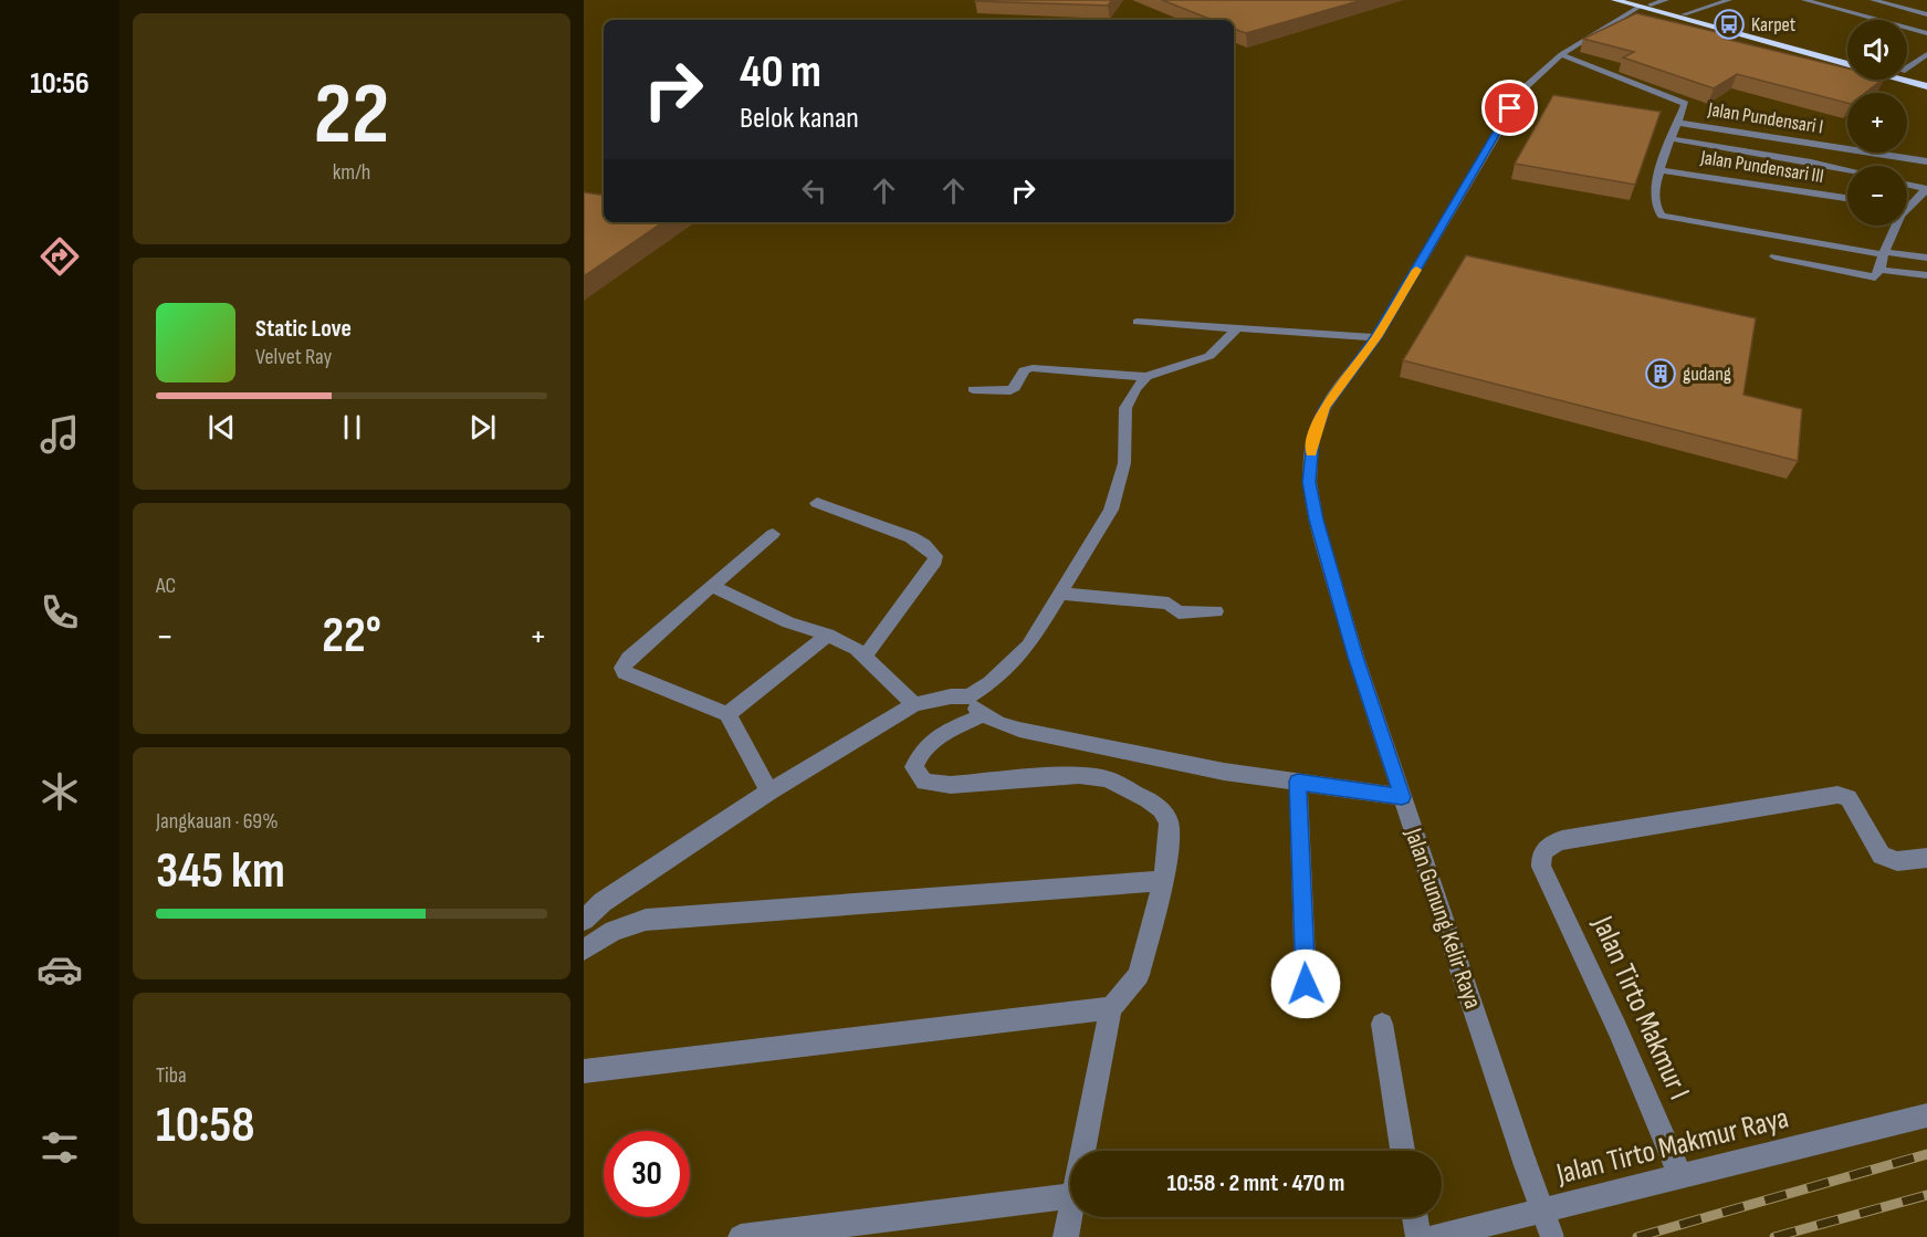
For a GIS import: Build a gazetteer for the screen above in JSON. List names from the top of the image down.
{
  "streets": {
    "street": [
      "Jalan Pundensari I",
      "Jalan Pundensari III",
      "Jalan Gunung Kelir Raya",
      "Jalan Tirto Makmur I",
      "Jalan Tirto Makmur Raya"
    ]
  },
  "crossings": [
    ["Jalan Tirto Makmur I", "Jalan Tirto Makmur Raya"]
  ],
  "places": {
    "bus stop": ["Karpet"],
    "building": ["gudang"]
  },
  "page": {
    "tabs": "10:56",
    "tile": [
      ["22", "km/h"],
      "AC",
      ["Jangkauan · 69%", "345 km"],
      ["Tiba", "10:58"]
    ],
    "map_buttons": ["+", "−"],
    "turn": ["40 m", "Belok kanan"],
    "song": ["Static Love", "Velvet Ray"],
    "heat": ["−", "22°", "+"],
    "limit": "30",
    "trip": "10:58 · 2 mnt · 470 m"
  }
}
